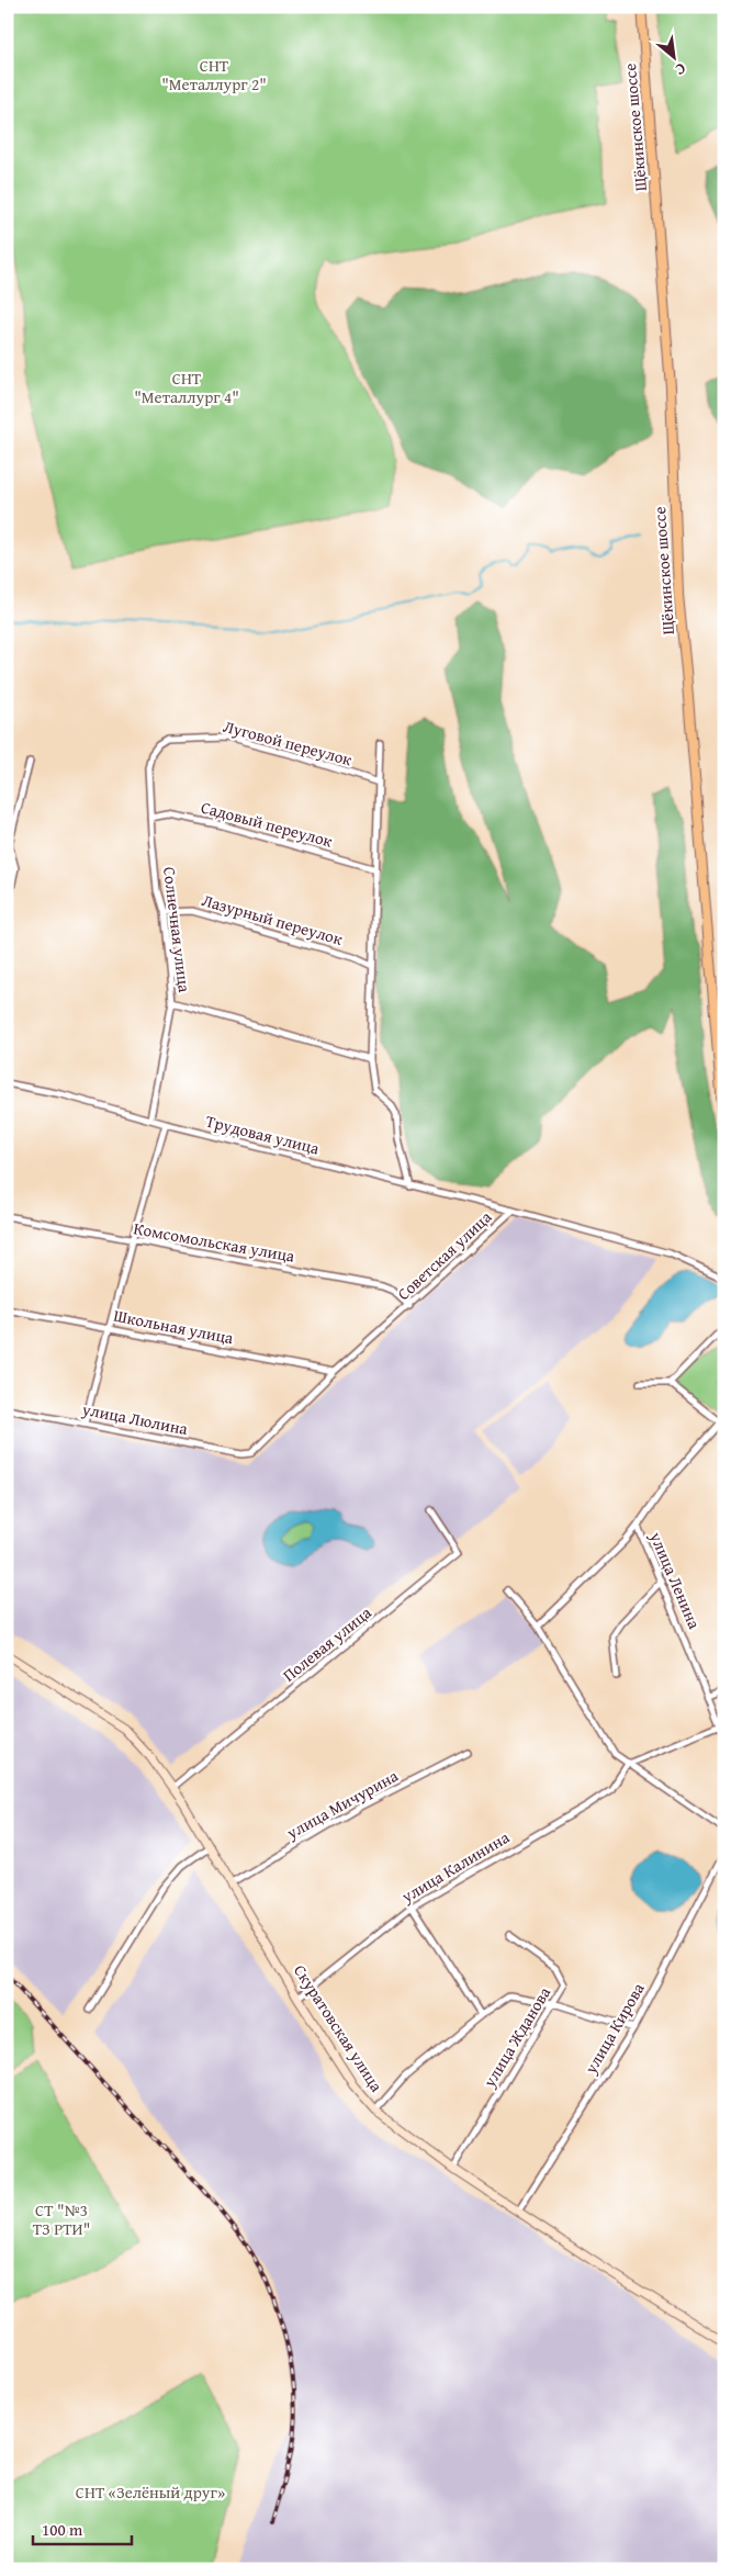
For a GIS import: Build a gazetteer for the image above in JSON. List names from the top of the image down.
{
  "streets": {
    "main road": ["Щёкинское шоссе"],
    "street": [
      "Луговой переулок",
      "Садовый переулок",
      "Лазурный переулок",
      "Солнечная улица",
      "Трудовая улица",
      "Комсомольская улица",
      "Советская улица",
      "Школьная улица",
      "улица Люлина",
      "улица Ленина",
      "Полевая улица",
      "улица Мичурина",
      "улица Калинина",
      "Скуратовская улица",
      "улица Кирова",
      "улица Жданова"
    ]
  },
  "crossings": [
    ["Луговой переулок", "Солнечная улица"],
    ["Садовый переулок", "Солнечная улица"],
    ["Лазурный переулок", "Солнечная улица"],
    ["Солнечная улица", "Трудовая улица"],
    ["Трудовая улица", "Советская улица"],
    ["Комсомольская улица", "Советская улица"],
    ["Советская улица", "Школьная улица"],
    ["Советская улица", "улица Люлина"],
    ["Полевая улица", "Скуратовская улица"],
    ["улица Мичурина", "Скуратовская улица"],
    ["улица Калинина", "Скуратовская улица"],
    ["Скуратовская улица", "улица Кирова"],
    ["Скуратовская улица", "улица Жданова"]
  ],
  "parks": [
    "СНТ \"Металлург 2\"",
    "СНТ \"Металлург 4\"",
    "СТ \"№3 ТЗ РТИ\"",
    "СНТ «Зелёный друг»"
  ],
  "scale_bar": "100 m",
  "north": "bottom right"
}
